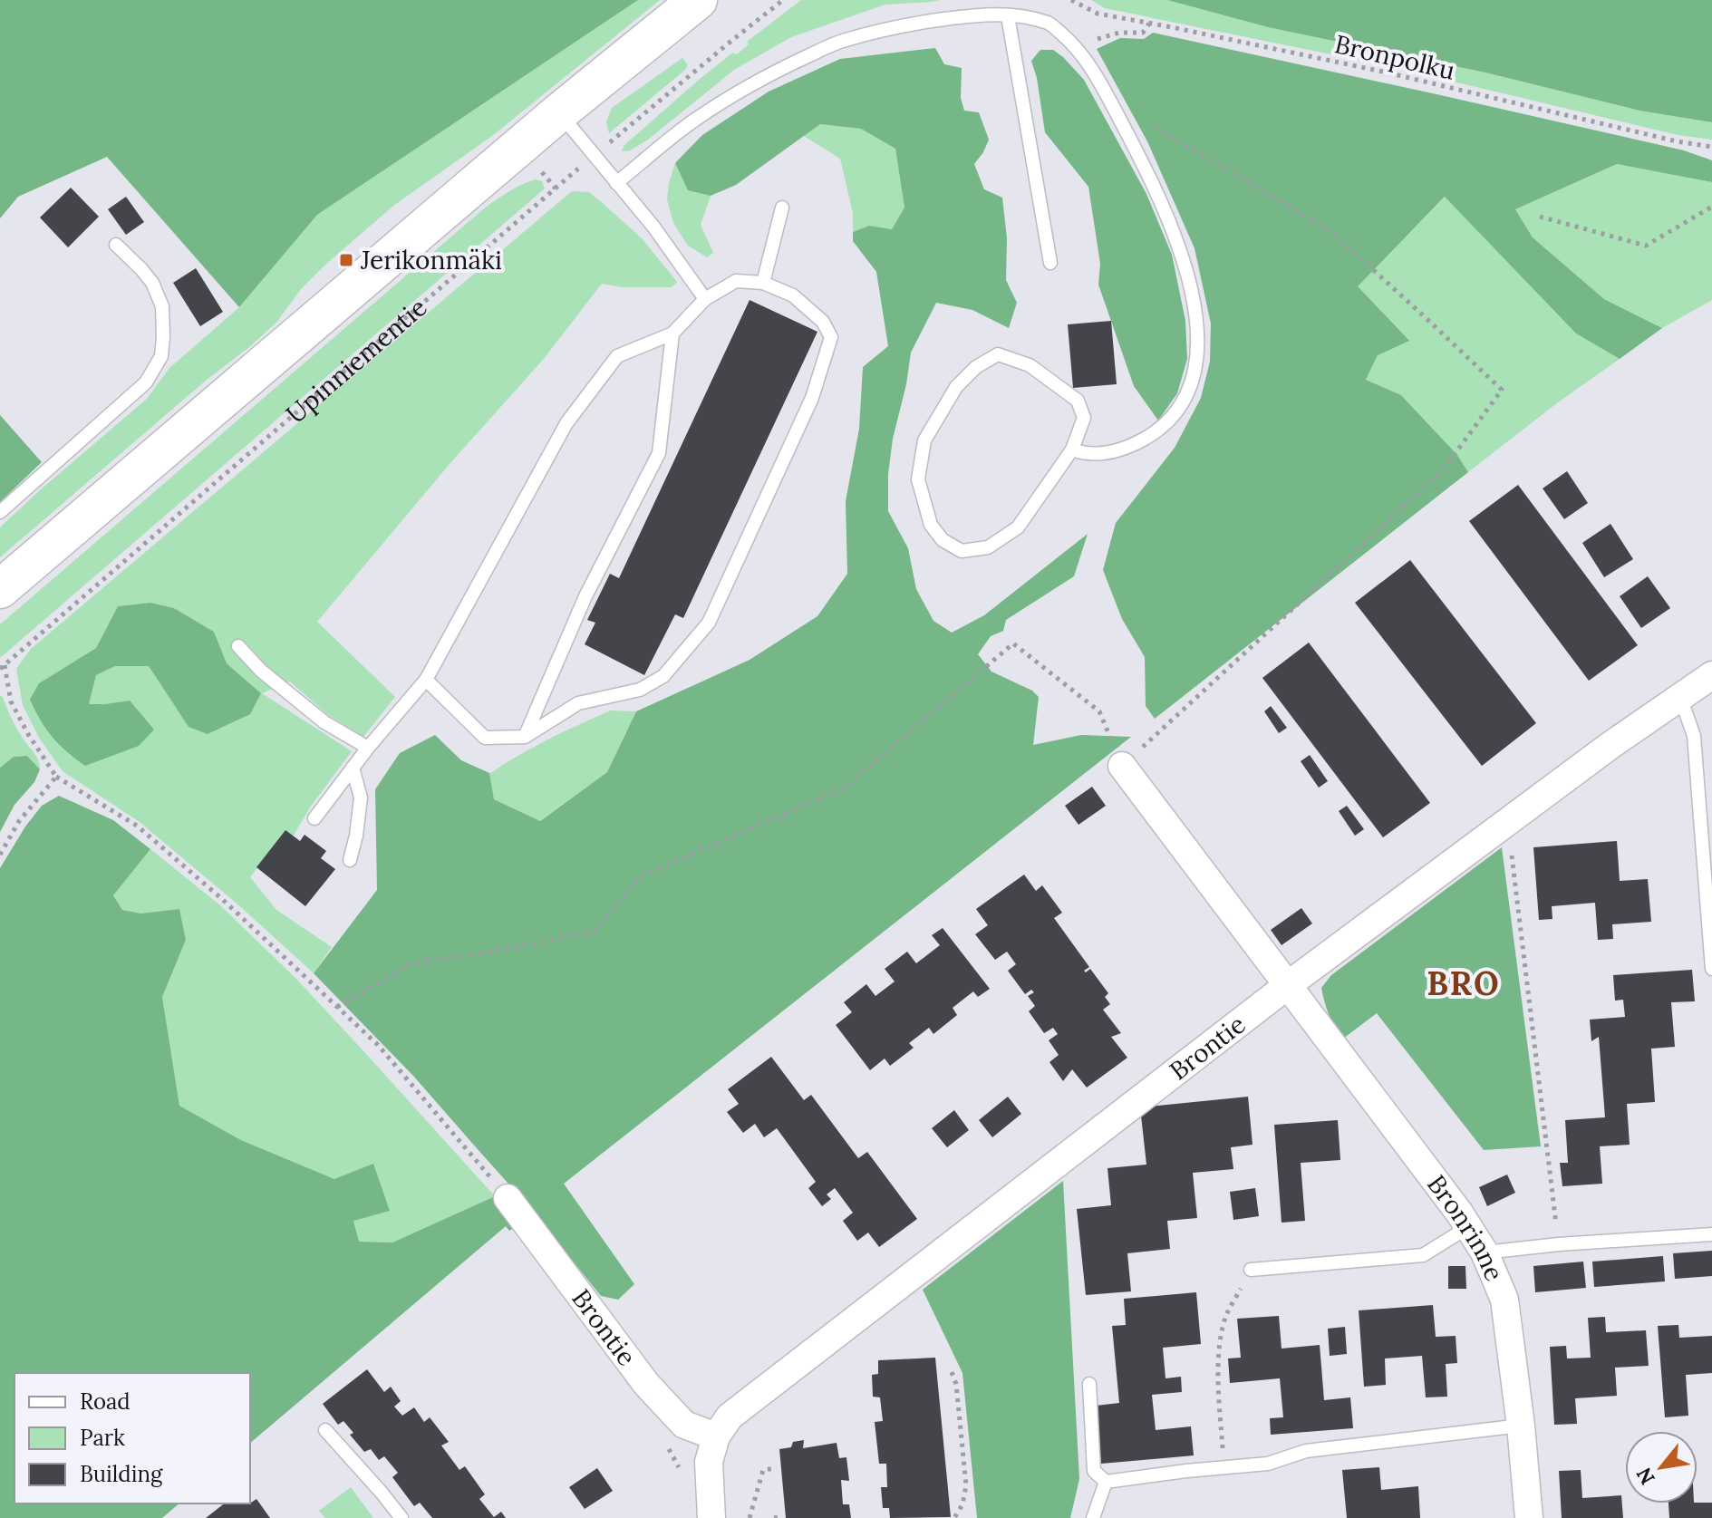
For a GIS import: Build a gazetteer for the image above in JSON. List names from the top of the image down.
{
  "streets": {
    "street": ["Brontie", "Bronrinne"],
    "path": ["Bronpolku", "Upinniementie"]
  },
  "crossings": [
    ["Brontie", "Bronrinne"]
  ],
  "districts": ["BRO"],
  "places": {
    "transit": ["Jerikonmäki"]
  },
  "legend": ["Road", "Park", "Building"],
  "north": "bottom left"
}
